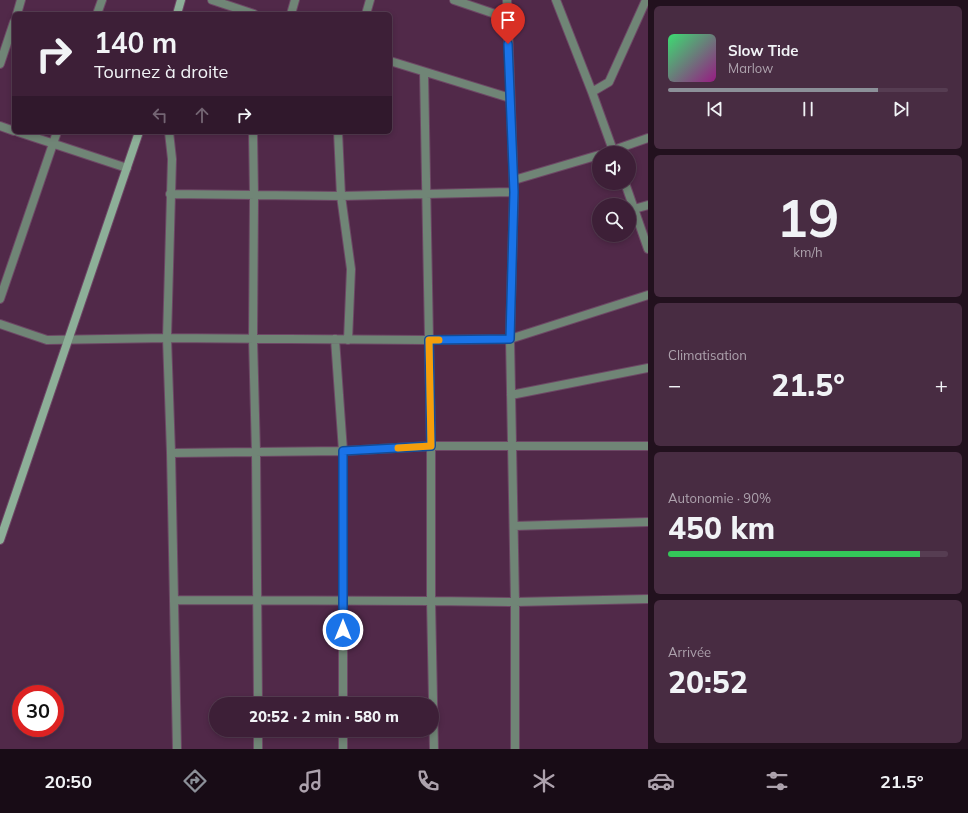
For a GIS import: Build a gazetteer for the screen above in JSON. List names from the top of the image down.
{
  "page": {
    "turn": ["140 m", "Tournez à droite"],
    "song": ["Slow Tide", "Marlow"],
    "tile": [
      ["19", "km/h"],
      "Climatisation",
      ["Autonomie · 90%", "450 km"],
      ["Arrivée", "20:52"]
    ],
    "heat": ["−", "21.5°", "+"],
    "limit": "30",
    "trip": "20:52 · 2 min · 580 m",
    "tabs": ["20:50", "21.5°"]
  }
}
